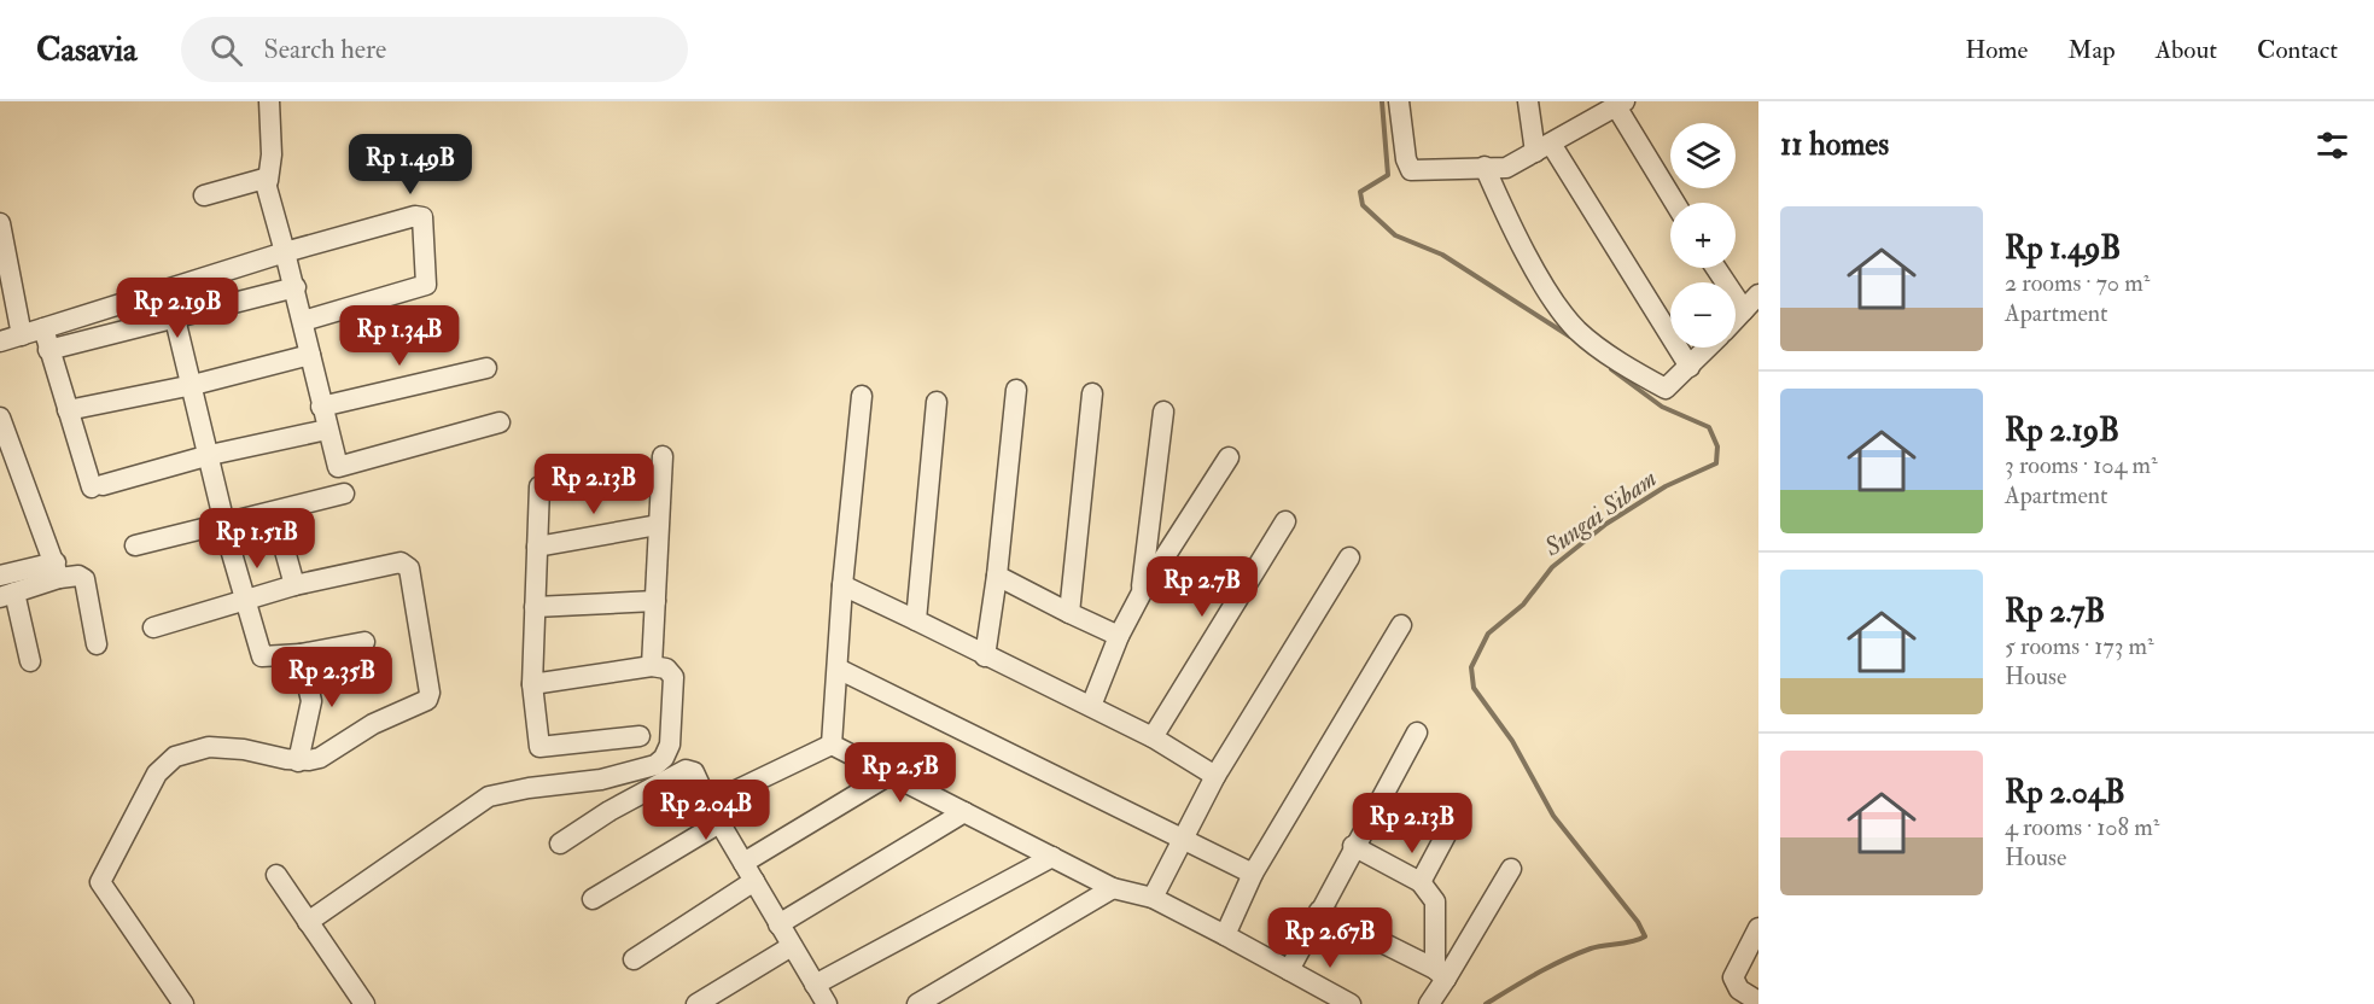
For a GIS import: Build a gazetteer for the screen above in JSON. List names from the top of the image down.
{
  "water": ["Sungai Sibam"],
  "page": {
    "header": "Casavia",
    "search": "Search here",
    "nav": [
      "Home",
      "Map",
      "About",
      "Contact"
    ],
    "heading": "11 homes",
    "map_buttons": ["+", "−"],
    "price": [
      "Rp 1.49B",
      "Rp 2.19B",
      "Rp 1.34B",
      "Rp 2.13B",
      "Rp 1.51B",
      "Rp 2.7B",
      "Rp 2.35B",
      "Rp 2.5B",
      "Rp 2.04B",
      "Rp 2.13B",
      "Rp 2.67B"
    ],
    "list": [
      {
        "name": "Rp 1.49B",
        "note": "2 rooms · 70 m² · Apartment"
      },
      {
        "name": "Rp 2.19B",
        "note": "3 rooms · 104 m² · Apartment"
      },
      {
        "name": "Rp 2.7B",
        "note": "5 rooms · 173 m² · House"
      },
      {
        "name": "Rp 2.04B",
        "note": "4 rooms · 108 m² · House"
      }
    ]
  }
}
